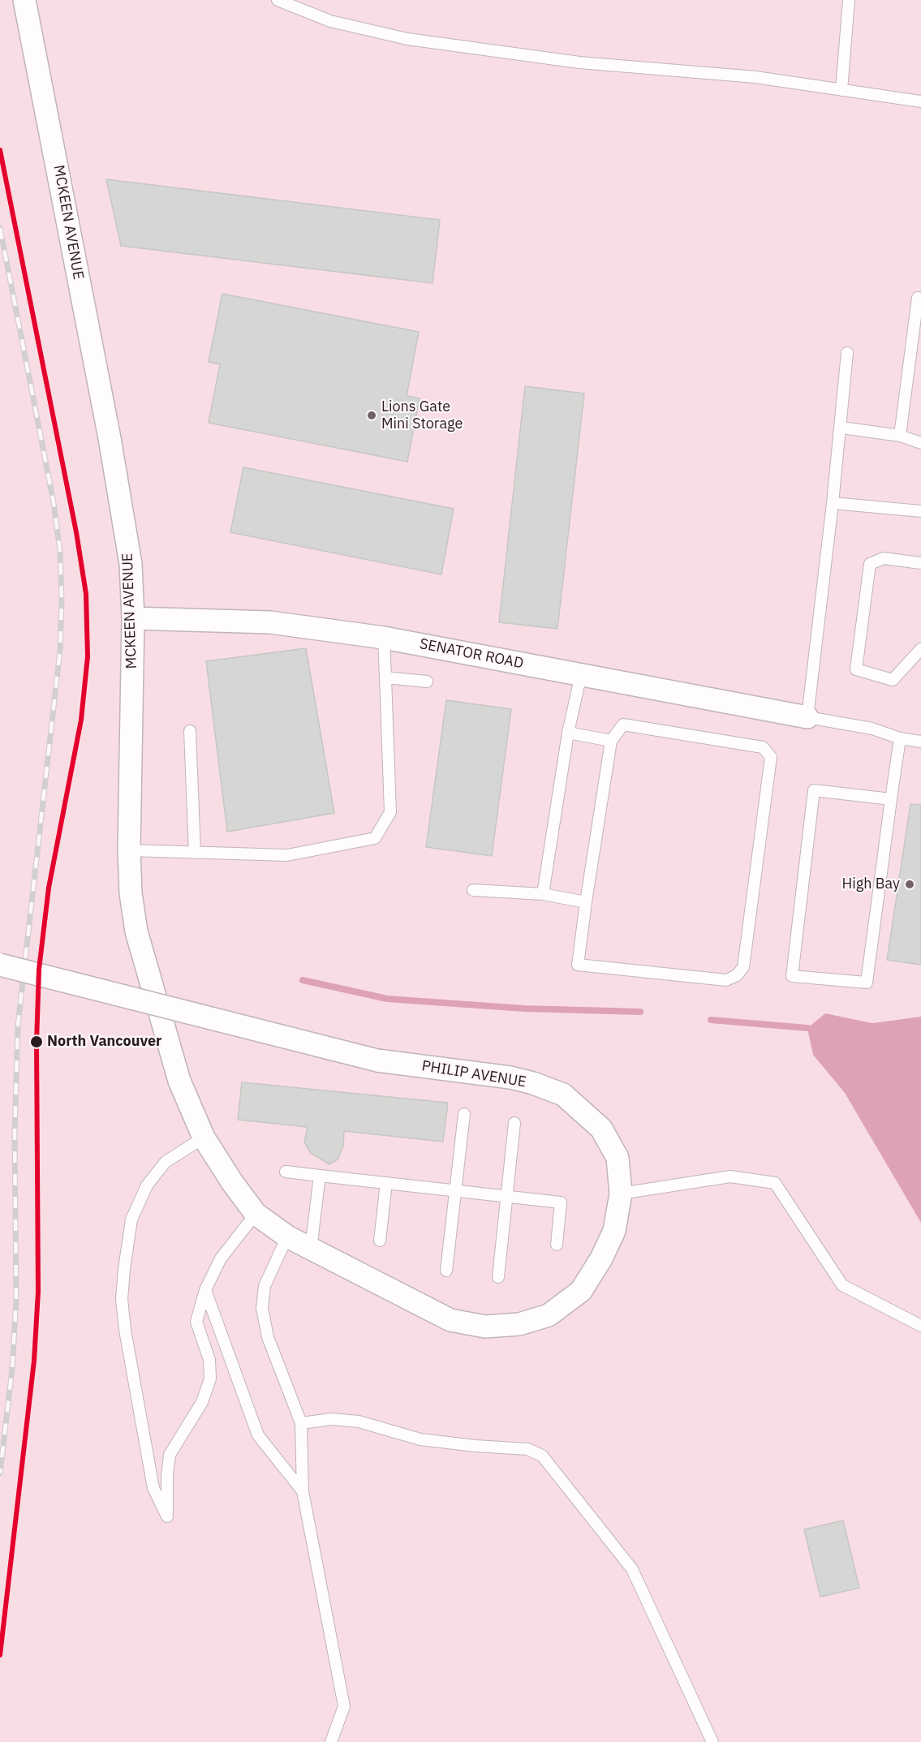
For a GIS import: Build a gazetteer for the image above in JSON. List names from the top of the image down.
{
  "streets": {
    "street": ["MCKEEN AVENUE", "SENATOR ROAD", "PHILIP AVENUE"]
  },
  "crossings": [
    ["MCKEEN AVENUE", "SENATOR ROAD"],
    ["MCKEEN AVENUE", "PHILIP AVENUE"]
  ],
  "places": ["Lions Gate Mini Storage", "High Bay", "North Vancouver"]
}
